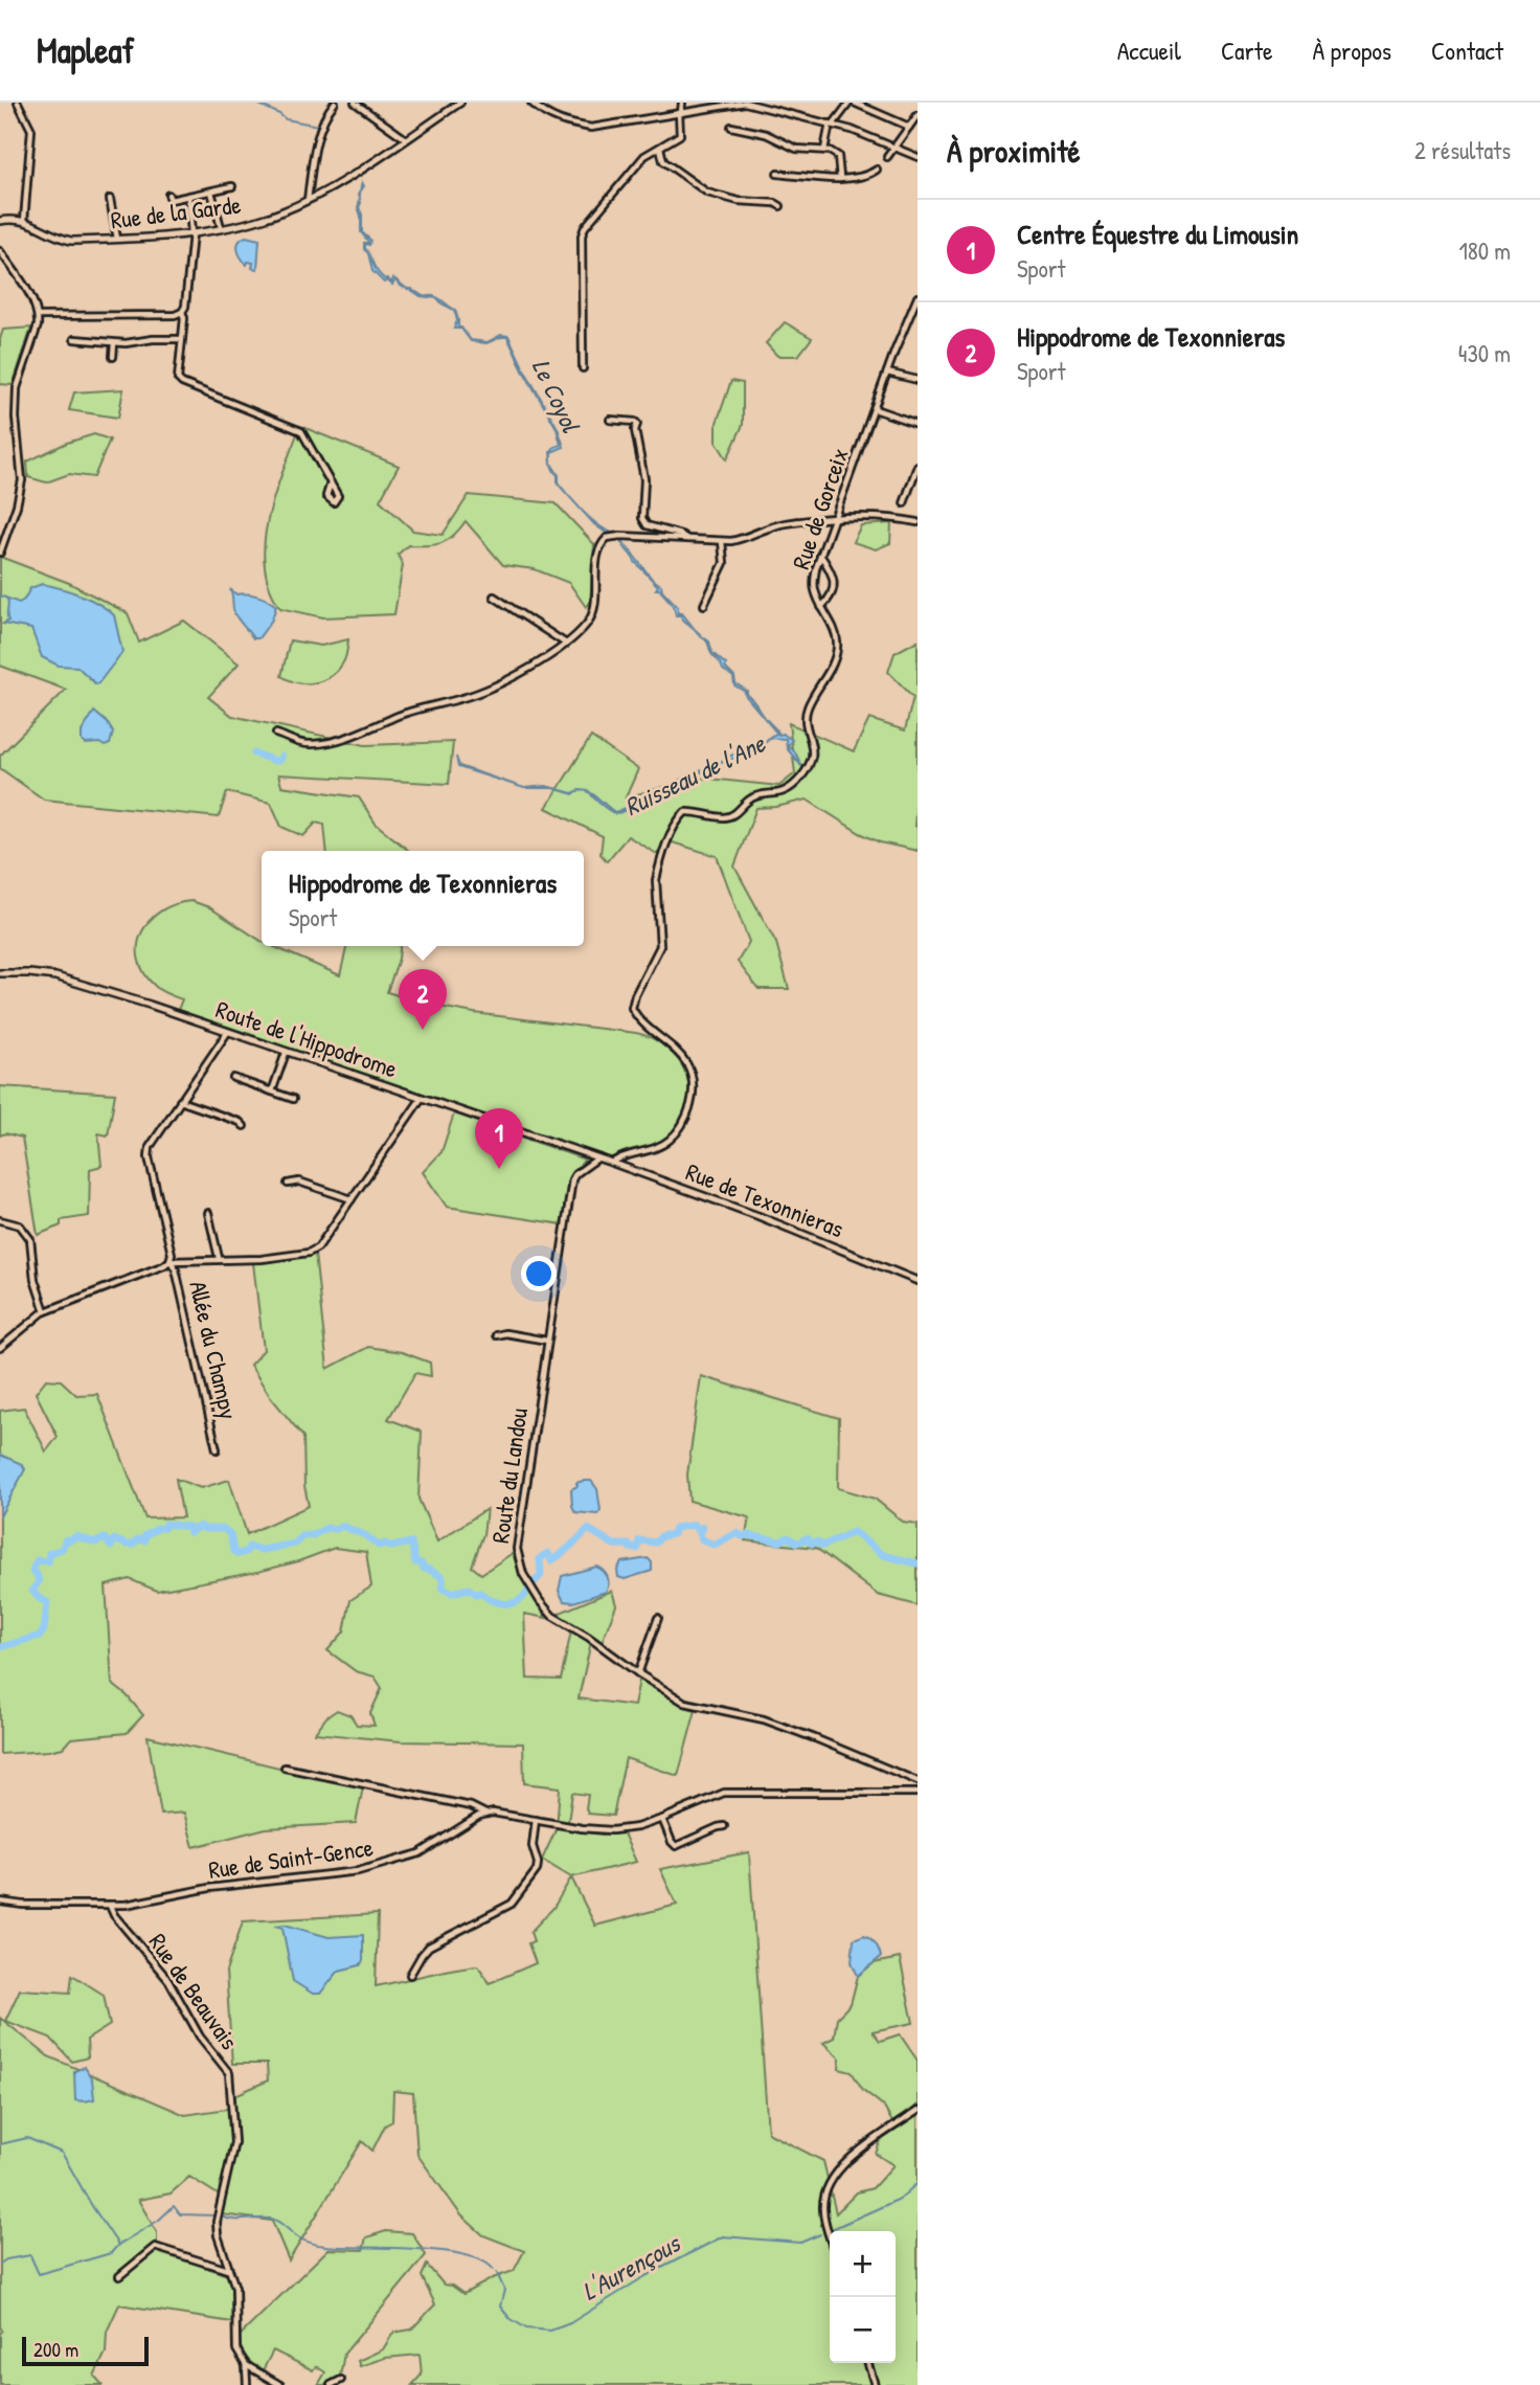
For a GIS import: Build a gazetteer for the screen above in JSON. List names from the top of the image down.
{
  "streets": {
    "main road": ["Rue de la Garde", "Route de l'Hippodrome", "Rue de Texonnieras"],
    "street": [
      "Rue de Gorceix",
      "Allée du Champy",
      "Route du Landou",
      "Rue de Saint-Gence",
      "Rue de Beauvais"
    ]
  },
  "crossings": [
    ["Rue de Gorceix", "Rue de Texonnieras"],
    ["Route de l'Hippodrome", "Rue de Texonnieras"],
    ["Route de l'Hippodrome", "Allée du Champy"],
    ["Route de l'Hippodrome", "Route du Landou"],
    ["Rue de Texonnieras", "Route du Landou"],
    ["Rue de Saint-Gence", "Rue de Beauvais"]
  ],
  "water": ["Le Coyol", "Ruisseau de l'Ane", "L'Aurençous"],
  "scale_bar": "200 m",
  "page": {
    "header": "Mapleaf",
    "nav": [
      "Accueil",
      "Carte",
      "À propos",
      "Contact"
    ],
    "heading": ["À proximité", "2 résultats"],
    "list": [
      {
        "mark": "1",
        "name": "Centre Équestre du Limousin",
        "note": "Sport",
        "value": "180 m"
      },
      {
        "mark": "2",
        "name": "Hippodrome de Texonnieras",
        "note": "Sport",
        "value": "430 m"
      }
    ],
    "popup": ["Hippodrome de Texonnieras", "Sport"],
    "pins": ["2", "1"],
    "map_buttons": ["+", "−"],
    "scale": "200 m"
  }
}
